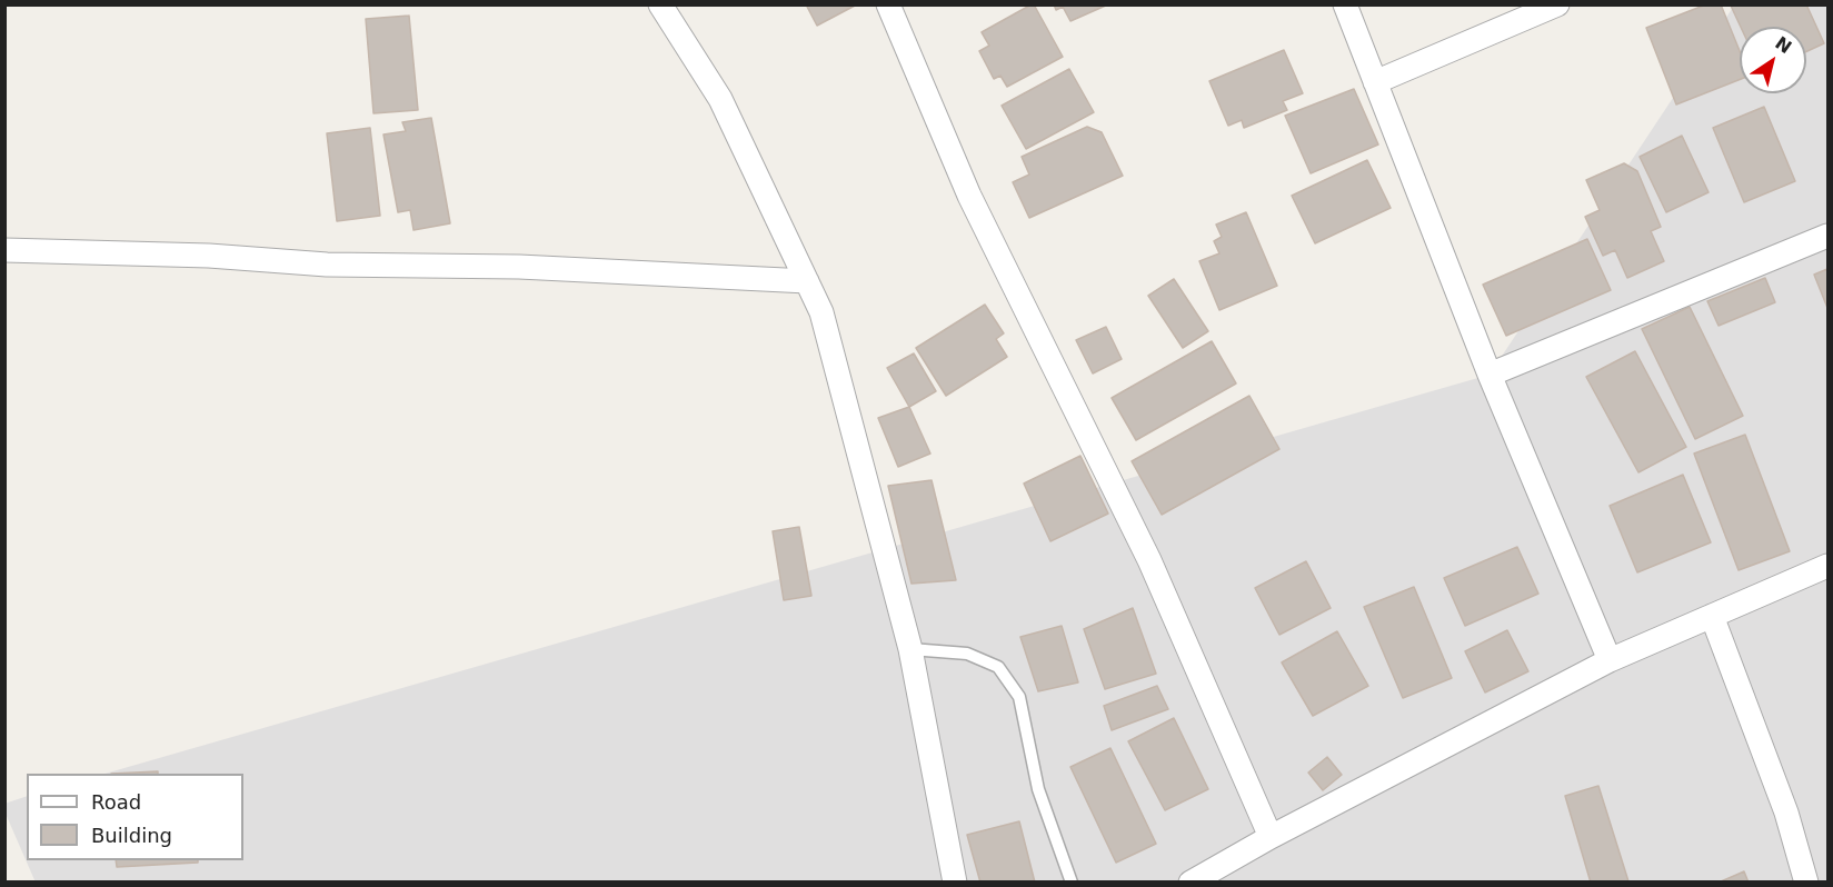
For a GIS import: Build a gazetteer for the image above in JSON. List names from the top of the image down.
{
  "legend": ["Road", "Building"],
  "north": "top right"
}
